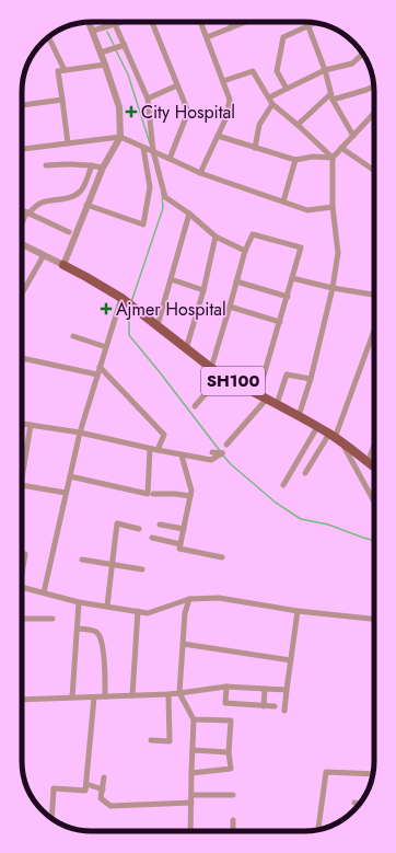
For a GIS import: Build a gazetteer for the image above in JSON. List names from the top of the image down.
{
  "streets": {
    "main road": ["SH100"]
  },
  "places": {
    "health": ["City Hospital", "Ajmer Hospital"]
  }
}
